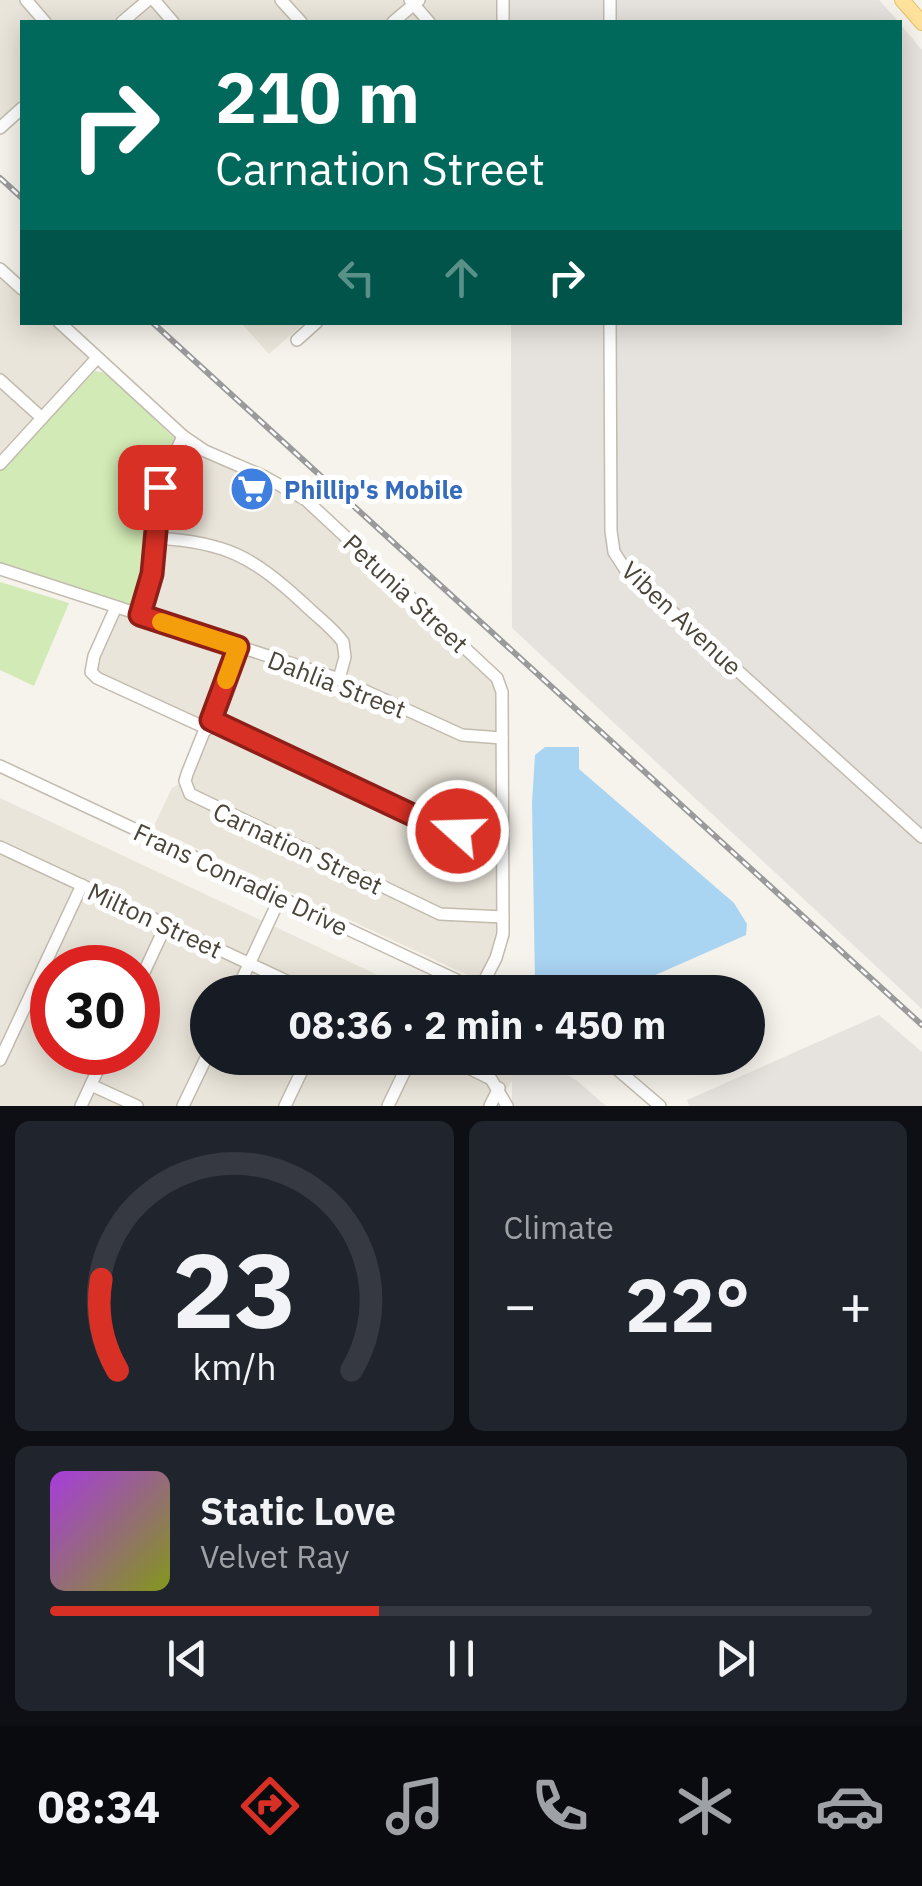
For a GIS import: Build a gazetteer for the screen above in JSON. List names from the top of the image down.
{
  "streets": {
    "street": [
      "Petunia Street",
      "Viben Avenue",
      "Dahlia Street",
      "Carnation Street",
      "Frans Conradie Drive",
      "Milton Street"
    ]
  },
  "crossings": [
    ["Petunia Street", "Dahlia Street"],
    ["Petunia Street", "Carnation Street"],
    ["Dahlia Street", "Carnation Street"]
  ],
  "places": {
    "supermarket": ["Phillip's Mobile"]
  },
  "page": {
    "turn": ["210 m", "Carnation Street"],
    "limit": "30",
    "trip": "08:36 · 2 min · 450 m",
    "tile": "Climate",
    "heat": ["−", "22°", "+"],
    "song": ["Static Love", "Velvet Ray"],
    "tabs": "08:34",
    "gauge": ["23", "km/h"]
  }
}
